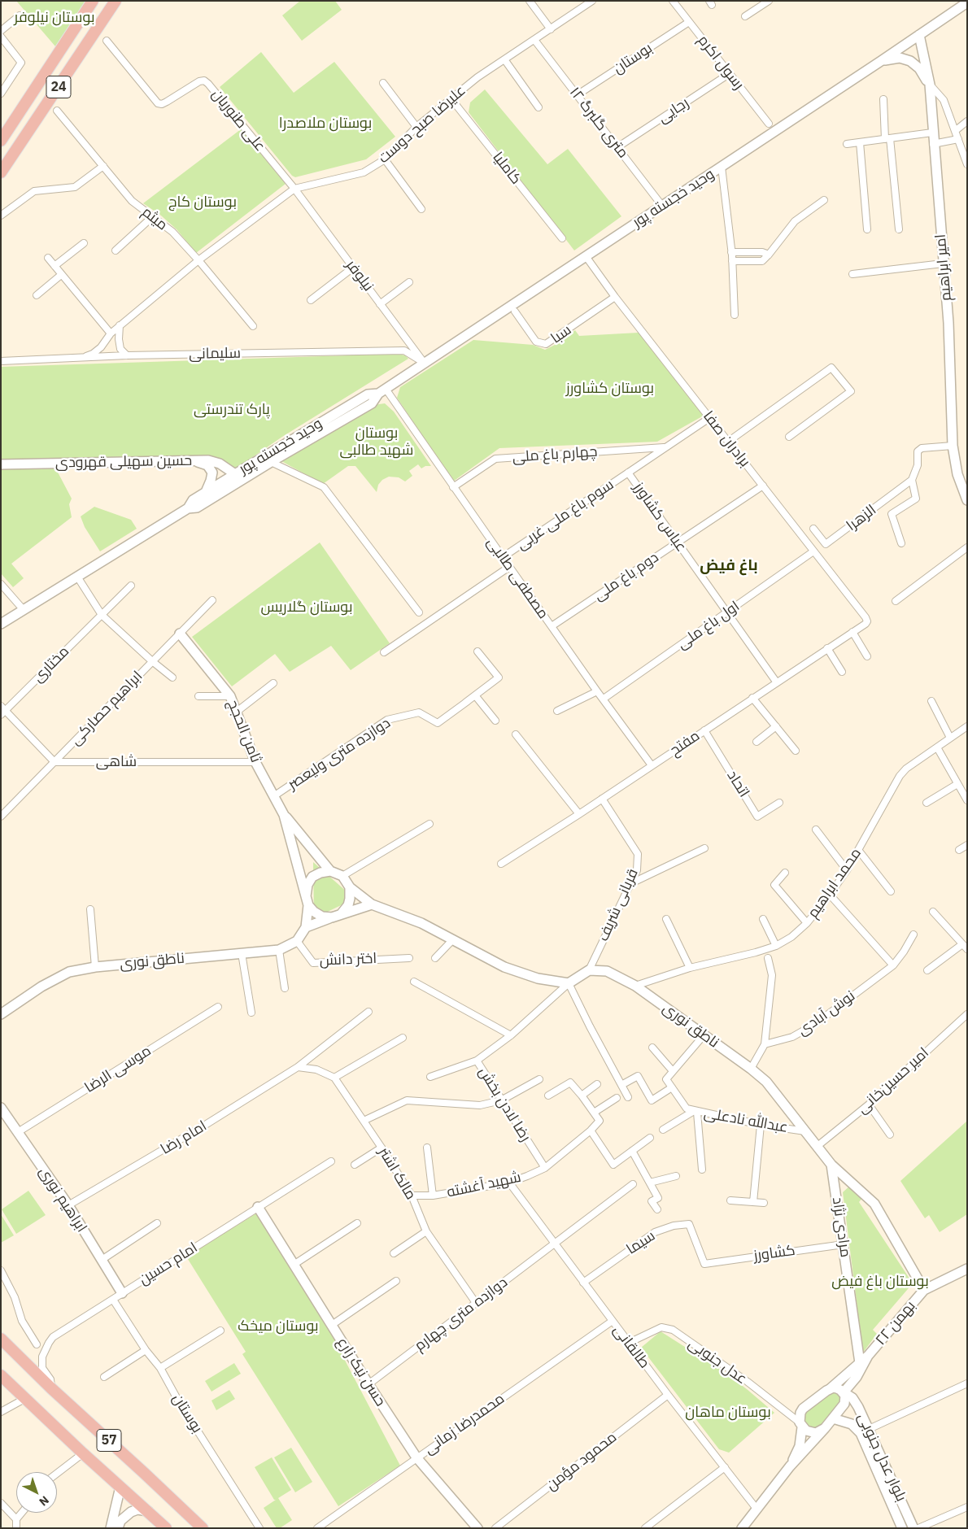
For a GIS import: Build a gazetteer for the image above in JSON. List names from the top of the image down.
{
  "streets": {
    "highway": ["24", "57"],
    "street": [
      "بوستان",
      "رسول اکرم",
      "رجایی",
      "علی طنوریان",
      "۱۲ متری گلبرگ",
      "علیرضا صبح دوست",
      "کاملیا",
      "وحید خجسته پور",
      "میثم",
      "امیر ابراهیم",
      "نیلوفر",
      "سبا",
      "سلیمانی",
      "برادران صفا",
      "چهارم باغ ملی",
      "حسین سهیلی قهرودی",
      "سوم باغ ملی غربی",
      "عباس کشاورز",
      "الزهرا",
      "دوم باغ ملی",
      "مصطفی طالبی",
      "اول باغ ملی",
      "مختاری",
      "ابراهیم حصارکی",
      "ثامن الحجج",
      "مفتح",
      "دوازده متری ولیعصر",
      "شاهی",
      "اتحاد",
      "محمد ابراهیم",
      "قربانی شریف",
      "اختر دانش",
      "ناطق نوری",
      "نوش آبادی",
      "موسی الرضا",
      "امیر حسین‌خانی",
      "رضا لادن بخش",
      "عبدالله نادعلی",
      "امام رضا",
      "مالک اشتر",
      "شهید آغشته",
      "ابراهیم نوری",
      "مرادی نژاد",
      "سیما",
      "کشاورز",
      "امام حسین",
      "دوازده متری چهارم",
      "۲۲ بهمن",
      "طالقانی",
      "عدل جنوبی",
      "حسن نیک زارع",
      "محمدرضا زمانی",
      "بلوار عدل جنوبی",
      "محمود مؤمن"
    ]
  },
  "crossings": [
    ["بوستان", "رسول اکرم"],
    ["بوستان", "۱۲ متری گلبرگ"],
    ["بوستان", "امام حسین"],
    ["رسول اکرم", "رجایی"],
    ["رجایی", "۱۲ متری گلبرگ"],
    ["علی طنوریان", "علیرضا صبح دوست"],
    ["علی طنوریان", "نیلوفر"],
    ["۱۲ متری گلبرگ", "علیرضا صبح دوست"],
    ["۱۲ متری گلبرگ", "وحید خجسته پور"],
    ["علیرضا صبح دوست", "کاملیا"],
    ["علیرضا صبح دوست", "میثم"],
    ["علیرضا صبح دوست", "نیلوفر"],
    ["علیرضا صبح دوست", "سلیمانی"],
    ["وحید خجسته پور", "امیر ابراهیم"],
    ["وحید خجسته پور", "نیلوفر"],
    ["وحید خجسته پور", "سلیمانی"],
    ["وحید خجسته پور", "برادران صفا"],
    ["وحید خجسته پور", "حسین سهیلی قهرودی"],
    ["وحید خجسته پور", "مصطفی طالبی"],
    ["امیر ابراهیم", "الزهرا"],
    ["نیلوفر", "سلیمانی"],
    ["سبا", "برادران صفا"],
    ["برادران صفا", "سوم باغ ملی غربی"],
    ["برادران صفا", "دوم باغ ملی"],
    ["برادران صفا", "اول باغ ملی"],
    ["برادران صفا", "مفتح"],
    ["چهارم باغ ملی", "سوم باغ ملی غربی"],
    ["چهارم باغ ملی", "مصطفی طالبی"],
    ["سوم باغ ملی غربی", "عباس کشاورز"],
    ["سوم باغ ملی غربی", "مصطفی طالبی"],
    ["عباس کشاورز", "دوم باغ ملی"],
    ["عباس کشاورز", "اول باغ ملی"],
    ["عباس کشاورز", "مفتح"],
    ["دوم باغ ملی", "مصطفی طالبی"],
    ["مصطفی طالبی", "اول باغ ملی"],
    ["مصطفی طالبی", "مفتح"],
    ["ابراهیم حصارکی", "ثامن الحجج"],
    ["ابراهیم حصارکی", "شاهی"],
    ["ثامن الحجج", "دوازده متری ولیعصر"],
    ["ثامن الحجج", "شاهی"],
    ["مفتح", "اتحاد"],
    ["مفتح", "قربانی شریف"],
    ["محمد ابراهیم", "ناطق نوری"],
    ["قربانی شریف", "ناطق نوری"],
    ["اختر دانش", "ناطق نوری"],
    ["ناطق نوری", "امیر حسین‌خانی"],
    ["ناطق نوری", "عبدالله نادعلی"],
    ["ناطق نوری", "مرادی نژاد"],
    ["ناطق نوری", "۲۲ بهمن"],
    ["موسی الرضا", "ابراهیم نوری"],
    ["رضا لادن بخش", "شهید آغشته"],
    ["امام رضا", "ابراهیم نوری"],
    ["مالک اشتر", "شهید آغشته"],
    ["مالک اشتر", "دوازده متری چهارم"],
    ["شهید آغشته", "طالقانی"],
    ["ابراهیم نوری", "امام حسین"],
    ["مرادی نژاد", "کشاورز"],
    ["مرادی نژاد", "۲۲ بهمن"],
    ["سیما", "کشاورز"],
    ["سیما", "طالقانی"],
    ["امام حسین", "حسن نیک زارع"],
    ["امام حسین", "57"],
    ["دوازده متری چهارم", "طالقانی"],
    ["دوازده متری چهارم", "حسن نیک زارع"],
    ["۲۲ بهمن", "عدل جنوبی"],
    ["۲۲ بهمن", "بلوار عدل جنوبی"],
    ["طالقانی", "عدل جنوبی"],
    ["طالقانی", "محمدرضا زمانی"],
    ["طالقانی", "محمود مؤمن"],
    ["حسن نیک زارع", "محمدرضا زمانی"]
  ],
  "districts": ["باغ فیض"],
  "parks": [
    "بوستان نیلوفر",
    "بوستان ملاصدرا",
    "بوستان کاج",
    "بوستان کشاورز",
    "پارک تندرستی",
    "بوستان شهید طالبی",
    "بوستان گلاریس",
    "بوستان باغ فیض",
    "بوستان میخک",
    "بوستان ماهان"
  ],
  "north": "bottom right"
}
